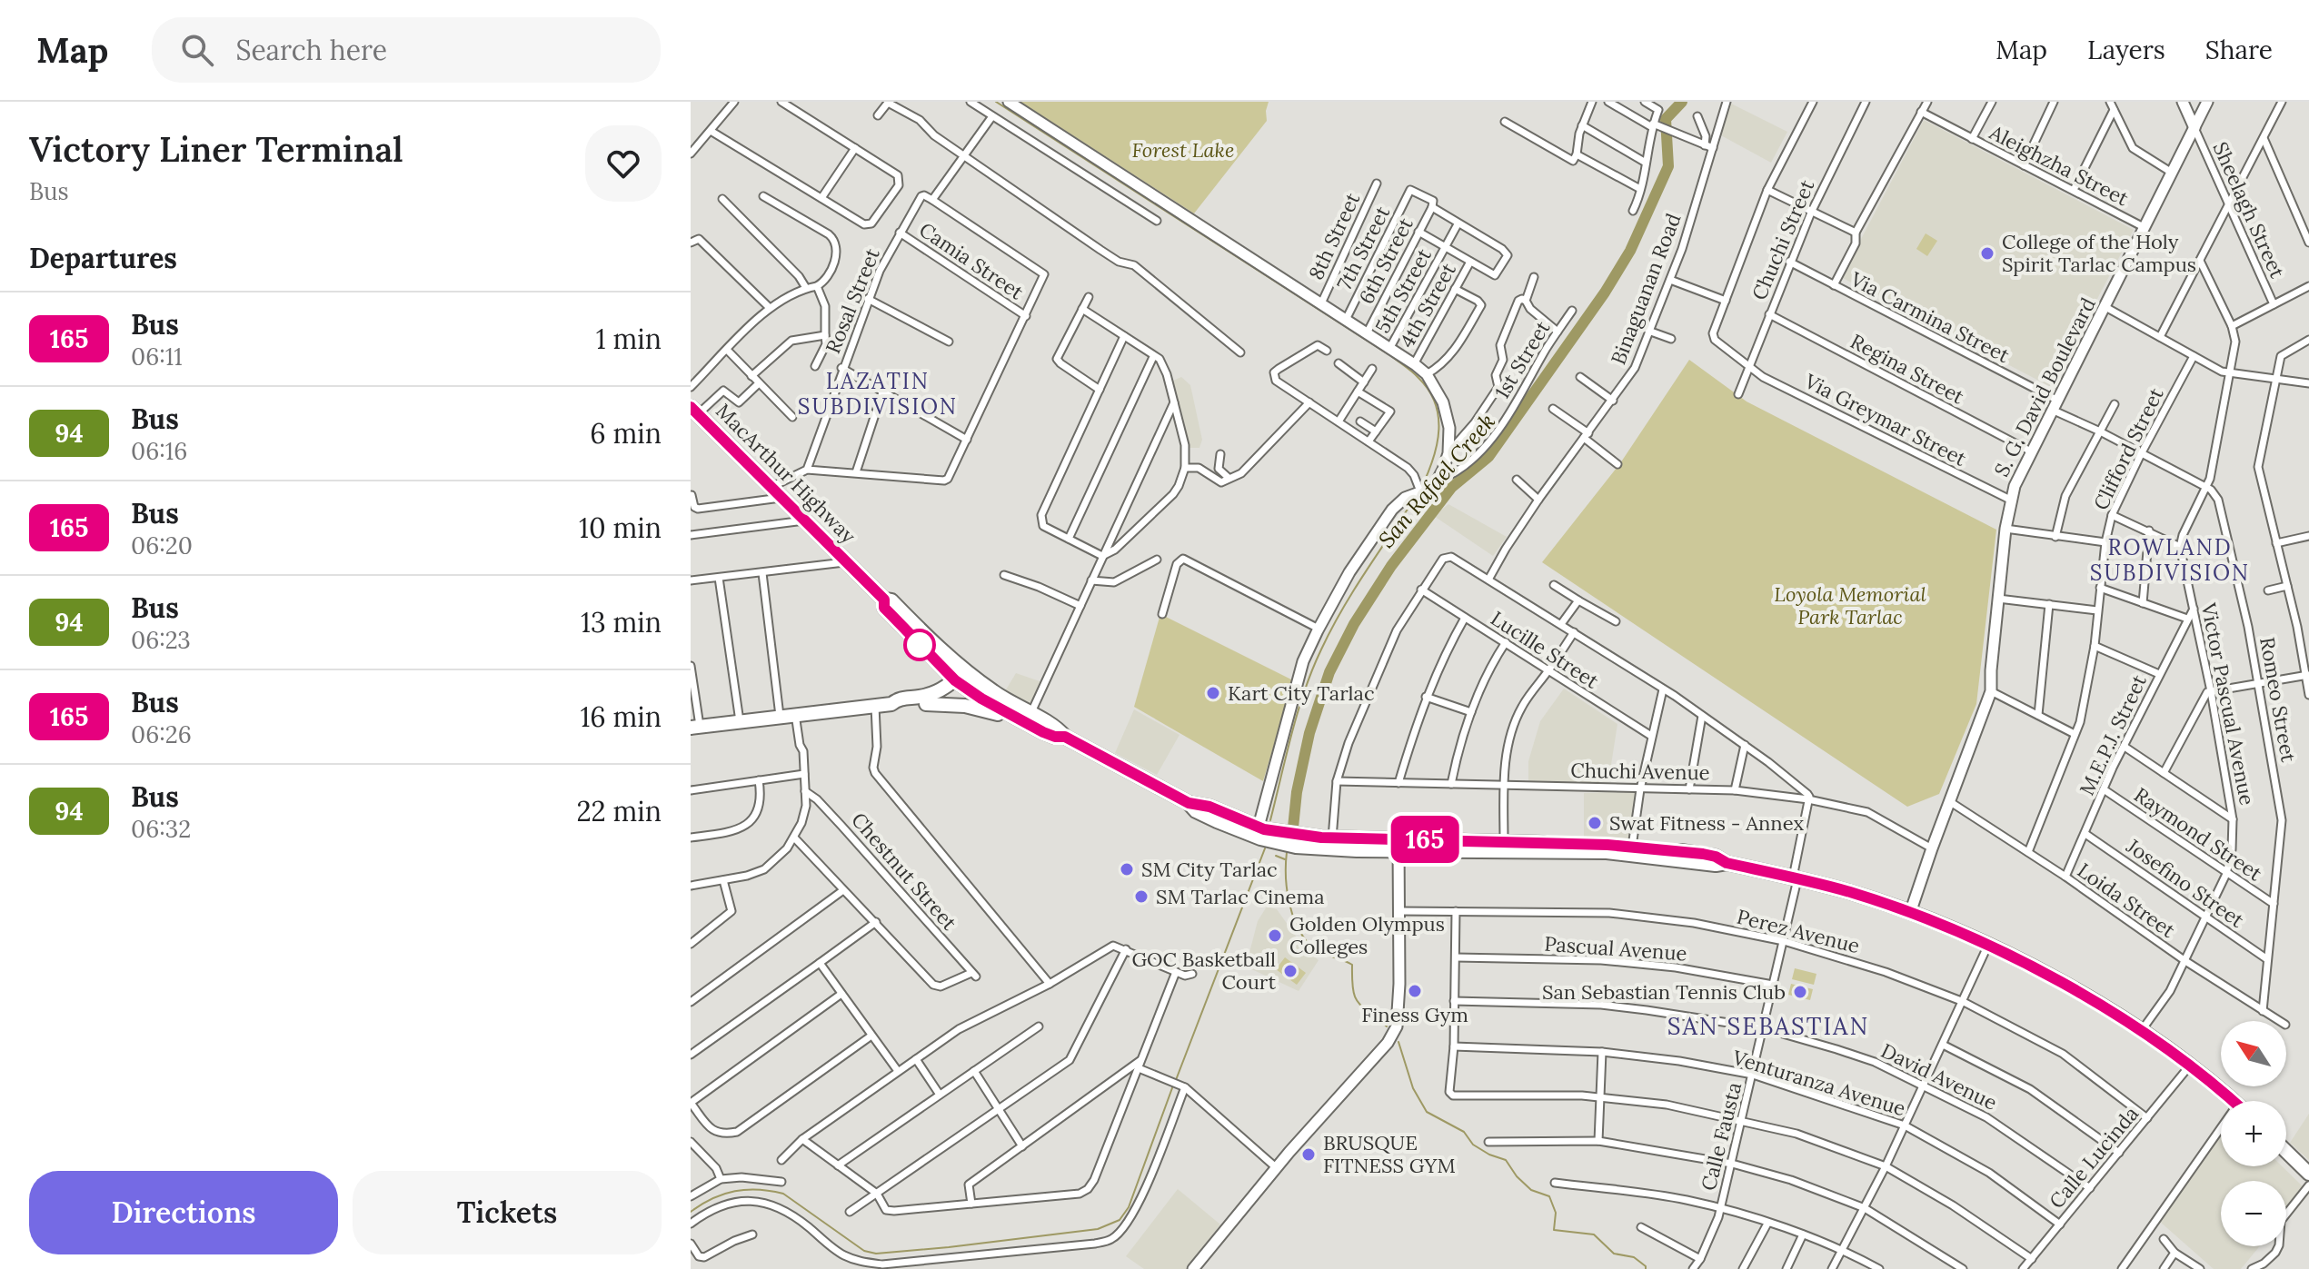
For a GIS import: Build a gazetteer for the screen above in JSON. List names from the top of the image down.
{
  "streets": {
    "highway": ["MacArthur Highway"],
    "street": [
      "Aleighzha Street",
      "Sheelagh Street",
      "8th Street",
      "Chuchi Street",
      "7th Street",
      "Camia Street",
      "6th Street",
      "Binaguanan Road",
      "5th Street",
      "Rosal Street",
      "4th Street",
      "Via Carmina Street",
      "1st Street",
      "Regina Street",
      "S. G. David Boulevard",
      "Via Greymar Street",
      "Clifford Street",
      "Lucille Street",
      "Romeo Street",
      "Victor Pascual Avenue",
      "M.E.P.J. Street",
      "Chuchi Avenue",
      "Raymond Street",
      "Chestnut Street",
      "Josefino Street",
      "Loida Street",
      "Perez Avenue",
      "Pascual Avenue",
      "David Avenue",
      "Venturanza Avenue",
      "Calle Fausta",
      "Calle Lucinda"
    ]
  },
  "crossings": [
    ["Aleighzha Street", "S. G. David Boulevard"],
    ["Sheelagh Street", "S. G. David Boulevard"],
    ["Chuchi Street", "Via Carmina Street"],
    ["Chuchi Street", "Regina Street"],
    ["Chuchi Street", "Via Greymar Street"],
    ["7th Street", "6th Street"],
    ["Camia Street", "Rosal Street"],
    ["Via Carmina Street", "S. G. David Boulevard"],
    ["Via Carmina Street", "Clifford Street"],
    ["Via Carmina Street", "Romeo Street"],
    ["Regina Street", "S. G. David Boulevard"],
    ["S. G. David Boulevard", "Via Greymar Street"],
    ["S. G. David Boulevard", "MacArthur Highway"],
    ["S. G. David Boulevard", "Chuchi Avenue"],
    ["S. G. David Boulevard", "Loida Street"],
    ["Clifford Street", "Loida Street"],
    ["MacArthur Highway", "Victor Pascual Avenue"],
    ["MacArthur Highway", "Calle Fausta"],
    ["MacArthur Highway", "Calle Lucinda"],
    ["Romeo Street", "Raymond Street"],
    ["Romeo Street", "Josefino Street"],
    ["Romeo Street", "Loida Street"],
    ["Victor Pascual Avenue", "M.E.P.J. Street"],
    ["Victor Pascual Avenue", "Raymond Street"],
    ["Victor Pascual Avenue", "Josefino Street"],
    ["Victor Pascual Avenue", "Loida Street"],
    ["M.E.P.J. Street", "Raymond Street"],
    ["M.E.P.J. Street", "Josefino Street"],
    ["M.E.P.J. Street", "Loida Street"],
    ["Chuchi Avenue", "Calle Fausta"],
    ["Perez Avenue", "Calle Fausta"],
    ["Perez Avenue", "Calle Lucinda"],
    ["Pascual Avenue", "Calle Fausta"],
    ["David Avenue", "Calle Fausta"],
    ["David Avenue", "Calle Lucinda"],
    ["Venturanza Avenue", "Calle Fausta"],
    ["Venturanza Avenue", "Calle Lucinda"]
  ],
  "districts": ["LAZATIN SUBDIVISION", "ROWLAND SUBDIVISION", "SAN SEBASTIAN"],
  "water": ["San Rafael Creek"],
  "parks": ["Forest Lake", "Loyola Memorial Park Tarlac"],
  "places": [
    "College of the Holy Spirit Tarlac Campus",
    "Kart City Tarlac",
    "Swat Fitness - Annex",
    "SM City Tarlac",
    "SM Tarlac Cinema",
    "Golden Olympus Colleges",
    "GOC Basketball Court",
    "Finess Gym",
    "San Sebastian Tennis Club",
    "BRUSQUE FITNESS GYM"
  ],
  "lines": ["bus line 165"],
  "north": "top left",
  "page": {
    "header": "Map",
    "search": "Search here",
    "nav": ["Map", "Layers", "Share"],
    "heading": [
      ["Victory Liner Terminal", "Bus"],
      "Departures"
    ],
    "on_map": "165",
    "list": [
      {
        "mark": "165",
        "name": "Bus",
        "note": "06:11",
        "value": "1 min"
      },
      {
        "mark": "94",
        "name": "Bus",
        "note": "06:16",
        "value": "6 min"
      },
      {
        "mark": "165",
        "name": "Bus",
        "note": "06:20",
        "value": "10 min"
      },
      {
        "mark": "94",
        "name": "Bus",
        "note": "06:23",
        "value": "13 min"
      },
      {
        "mark": "165",
        "name": "Bus",
        "note": "06:26",
        "value": "16 min"
      },
      {
        "mark": "94",
        "name": "Bus",
        "note": "06:32",
        "value": "22 min"
      }
    ],
    "map_buttons": ["+", "−"],
    "buttons": ["Directions", "Tickets"]
  }
}
